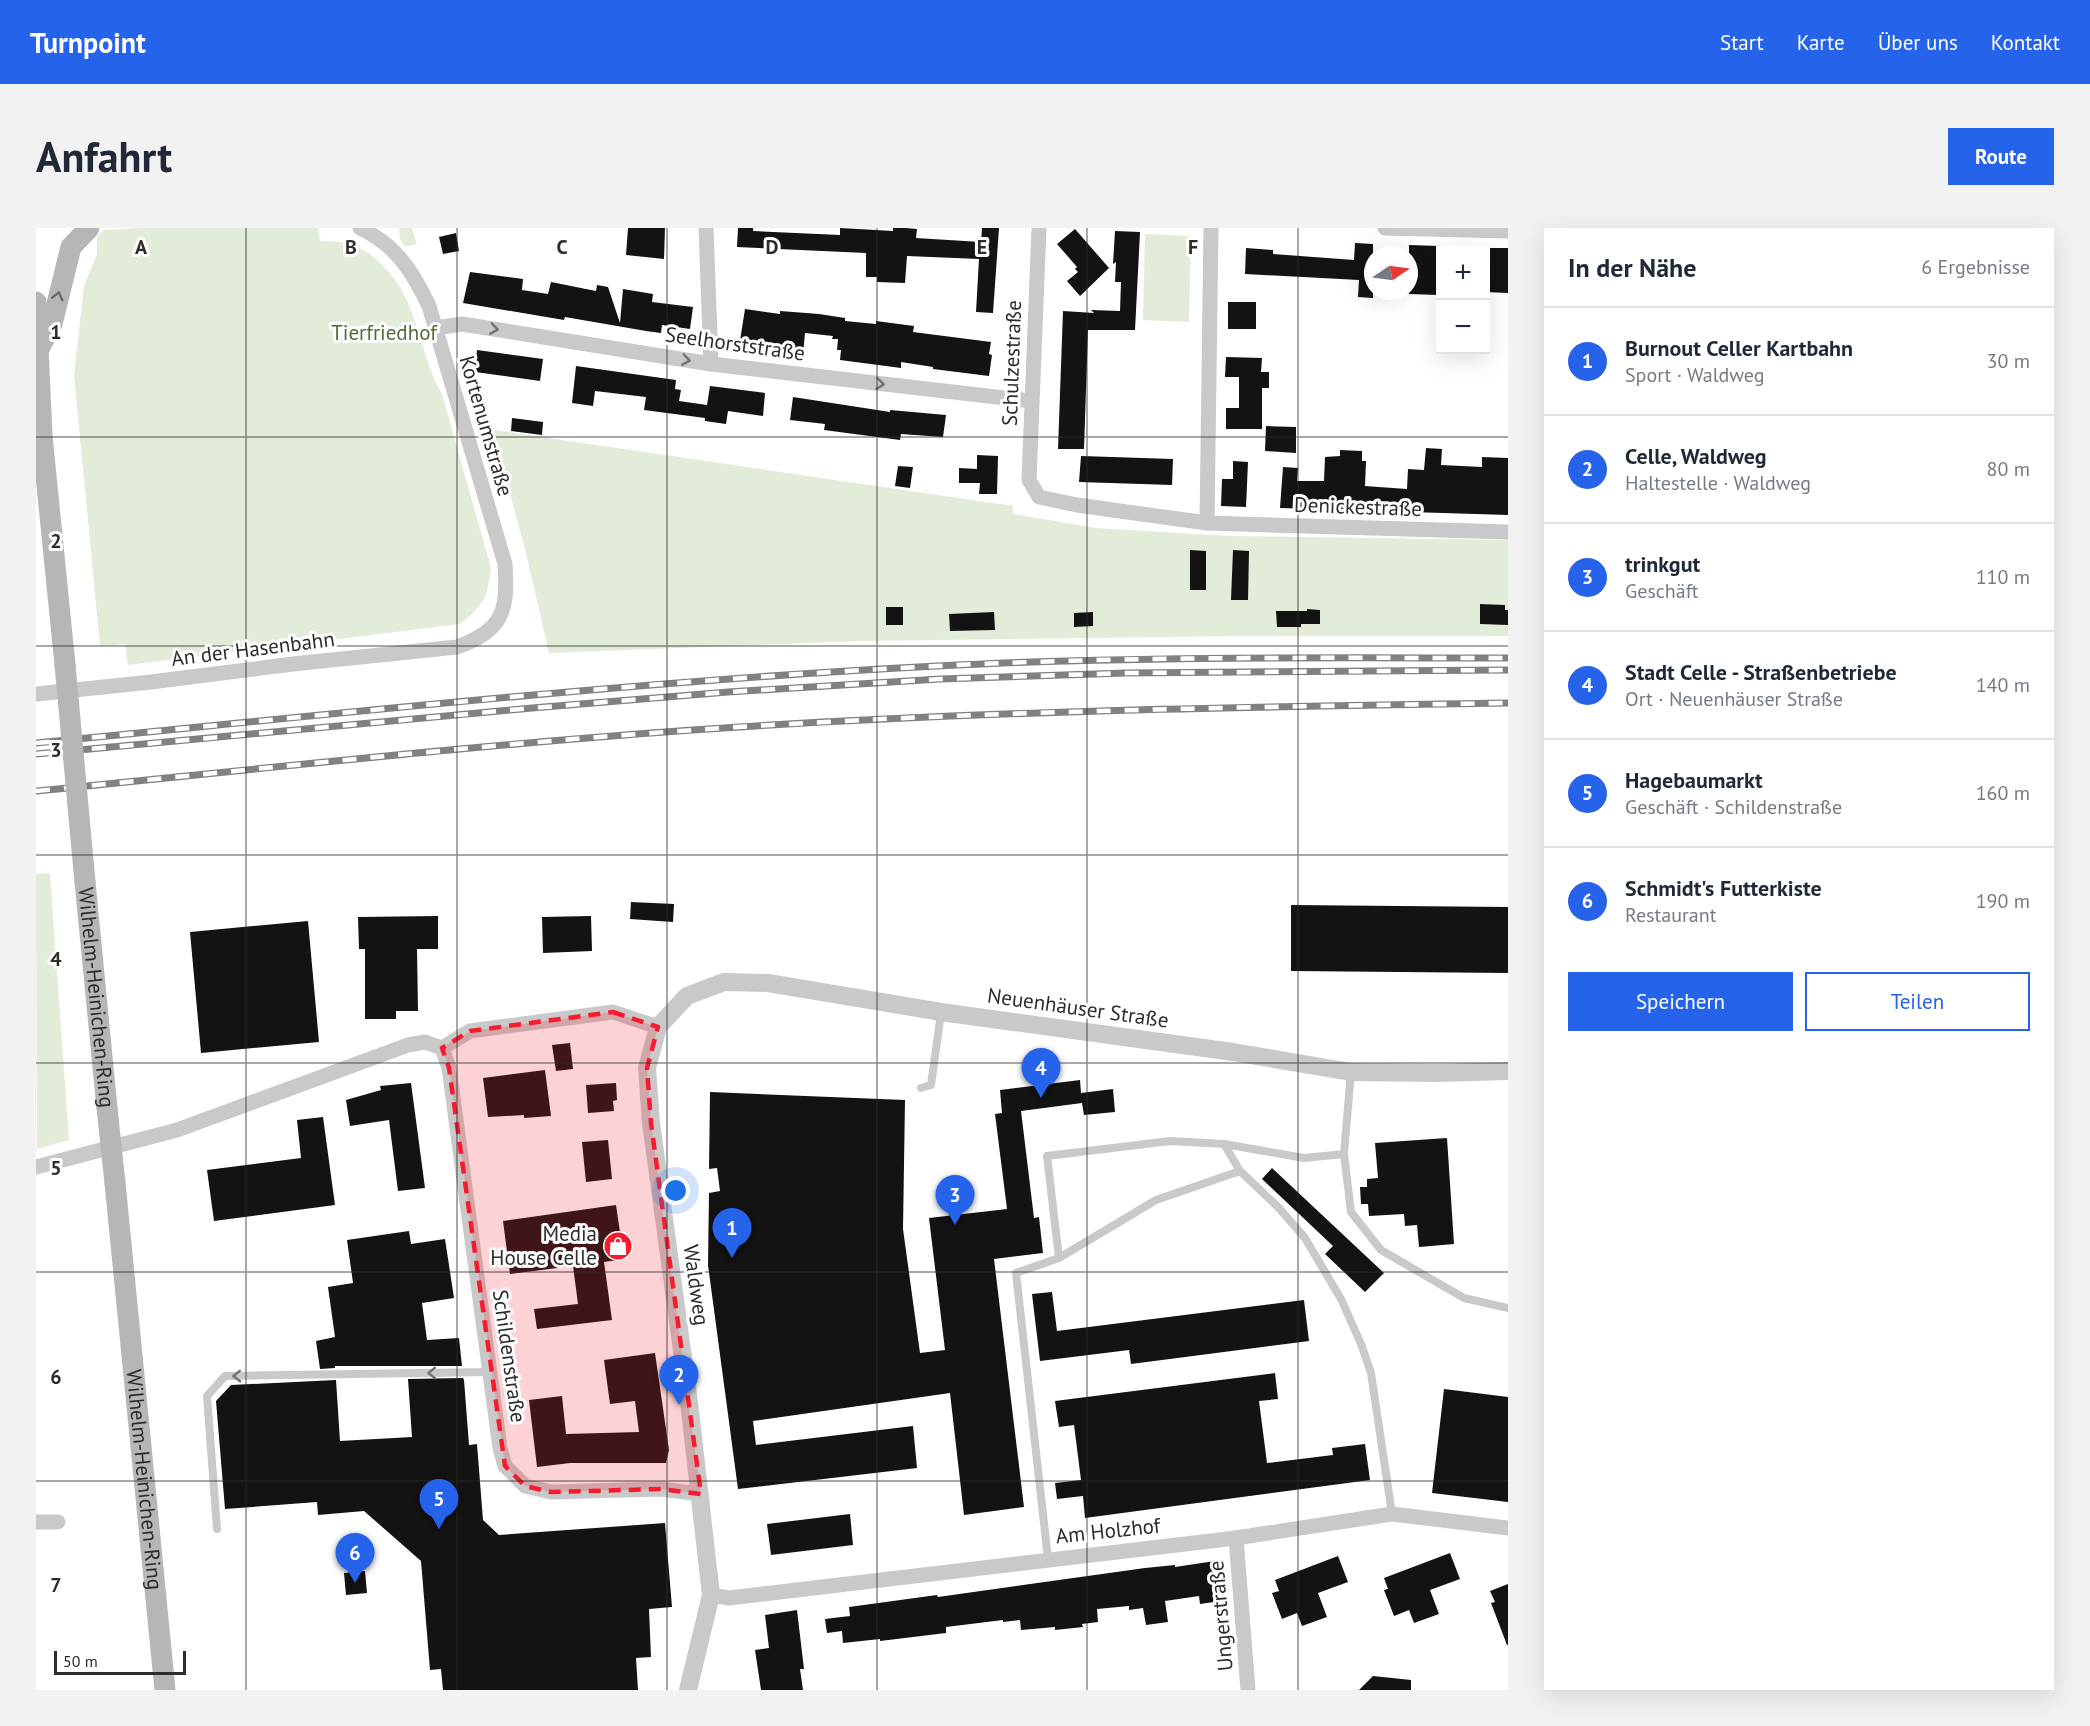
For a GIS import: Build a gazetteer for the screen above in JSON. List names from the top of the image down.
{
  "streets": {
    "main road": ["Wilhelm-Heinichen-Ring"],
    "street": [
      "Seelhorststraße",
      "Schulzestraße",
      "Kortenumstraße",
      "Denickestraße",
      "An der Hasenbahn",
      "Neuenhäuser Straße",
      "Waldweg",
      "Schildenstraße",
      "Am Holzhof",
      "Ungerstraße"
    ]
  },
  "crossings": [
    ["Seelhorststraße", "Schulzestraße"],
    ["Seelhorststraße", "Kortenumstraße"],
    ["Schulzestraße", "Denickestraße"],
    ["Kortenumstraße", "An der Hasenbahn"],
    ["Neuenhäuser Straße", "Waldweg"],
    ["Waldweg", "Schildenstraße"],
    ["Waldweg", "Am Holzhof"],
    ["Am Holzhof", "Ungerstraße"]
  ],
  "one_way": ["Seelhorststraße"],
  "parks": ["Tierfriedhof"],
  "places": {
    "shop": ["Media House Celle"]
  },
  "scale_bar": "50 m",
  "north": "right",
  "page": {
    "header": "Turnpoint",
    "nav": [
      "Start",
      "Karte",
      "Über uns",
      "Kontakt"
    ],
    "buttons": [
      "Route",
      ["Speichern", "Teilen"]
    ],
    "title": "Anfahrt",
    "heading": ["In der Nähe", "6 Ergebnisse"],
    "map_buttons": ["+", "−"],
    "list": [
      {
        "mark": "1",
        "name": "Burnout Celler Kartbahn",
        "note": "Sport · Waldweg",
        "value": "30 m"
      },
      {
        "mark": "2",
        "name": "Celle, Waldweg",
        "note": "Haltestelle · Waldweg",
        "value": "80 m"
      },
      {
        "mark": "3",
        "name": "trinkgut",
        "note": "Geschäft",
        "value": "110 m"
      },
      {
        "mark": "4",
        "name": "Stadt Celle - Straßenbetriebe",
        "note": "Ort · Neuenhäuser Straße",
        "value": "140 m"
      },
      {
        "mark": "5",
        "name": "Hagebaumarkt",
        "note": "Geschäft · Schildenstraße",
        "value": "160 m"
      },
      {
        "mark": "6",
        "name": "Schmidt's Futterkiste",
        "note": "Restaurant",
        "value": "190 m"
      }
    ],
    "pins": [
      "4",
      "3",
      "1",
      "2",
      "5",
      "6"
    ],
    "scale": "50 m"
  },
  "grid": {
    "columns": [
      "A",
      "B",
      "C",
      "D",
      "E",
      "F"
    ],
    "rows": [
      "1",
      "2",
      "3",
      "4",
      "5",
      "6",
      "7"
    ]
  }
}
